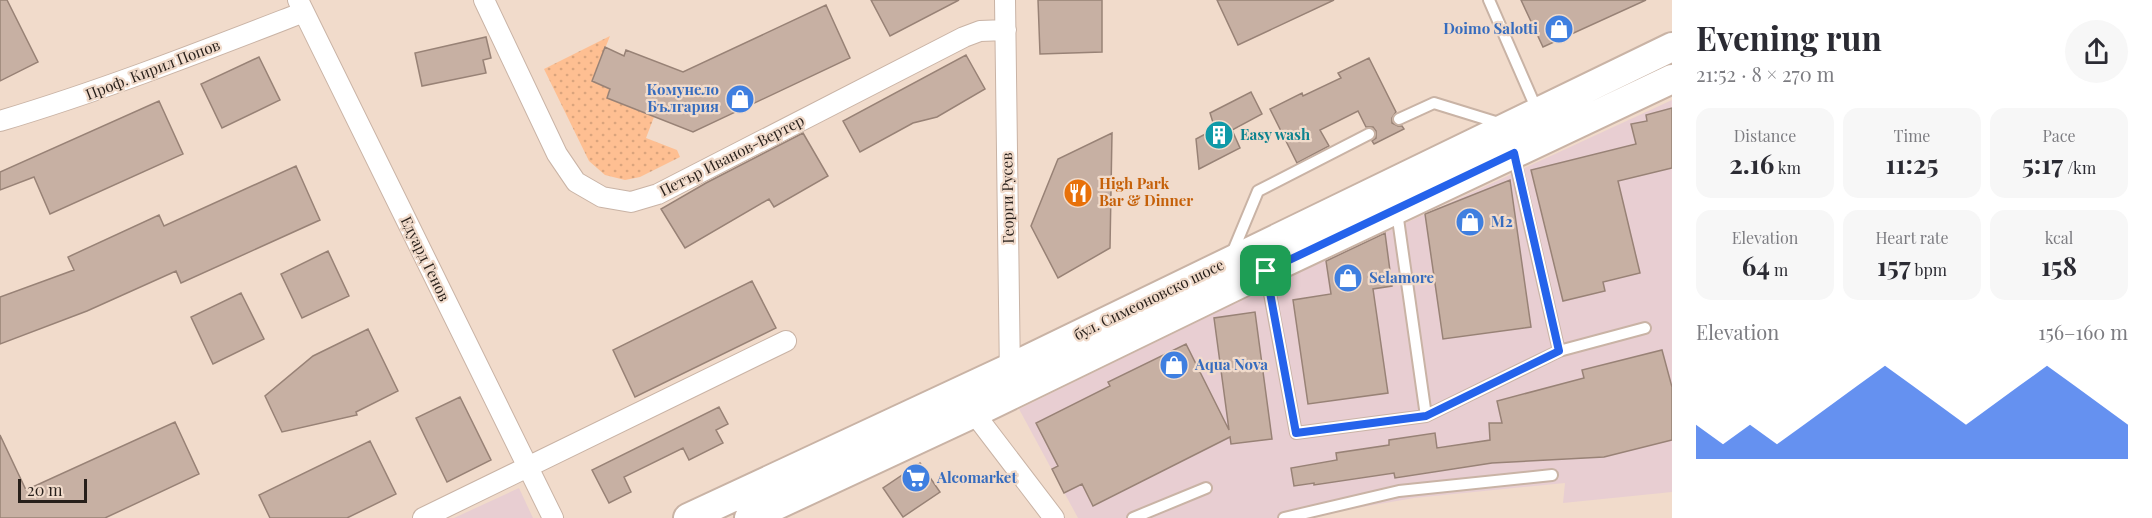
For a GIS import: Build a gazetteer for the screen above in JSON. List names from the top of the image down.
{
  "streets": {
    "main road": ["бул. Симеоновско шосе"],
    "street": [
      "Проф. Кирил Попов",
      "Петър Иванов-Вертер",
      "Георги Русев",
      "Едуард Генов"
    ]
  },
  "crossings": [
    ["Проф. Кирил Попов", "Едуард Генов"],
    ["Петър Иванов-Вертер", "Георги Русев"],
    ["Георги Русев", "бул. Симеоновско шосе"]
  ],
  "places": {
    "shop": [
      "Doimo Salotti",
      "Комунело България",
      "M2",
      "Selamore",
      "Aqua Nova"
    ],
    "building": ["Easy wash"],
    "restaurant": ["High Park Bar & Dinner"],
    "supermarket": ["Alcomarket"]
  },
  "scale_bar": "20 m",
  "page": {
    "heading": ["Evening run", "21:52 · 8 × 270 m"],
    "stats": [
      ["Distance", "2.16 km"],
      ["Time", "11:25"],
      ["Pace", "5:17 /km"],
      ["Elevation", "64 m"],
      ["Heart rate", "157 bpm"],
      ["kcal", "158"]
    ],
    "chart": ["Elevation", "156–160 m"],
    "scale": "20 m"
  }
}
